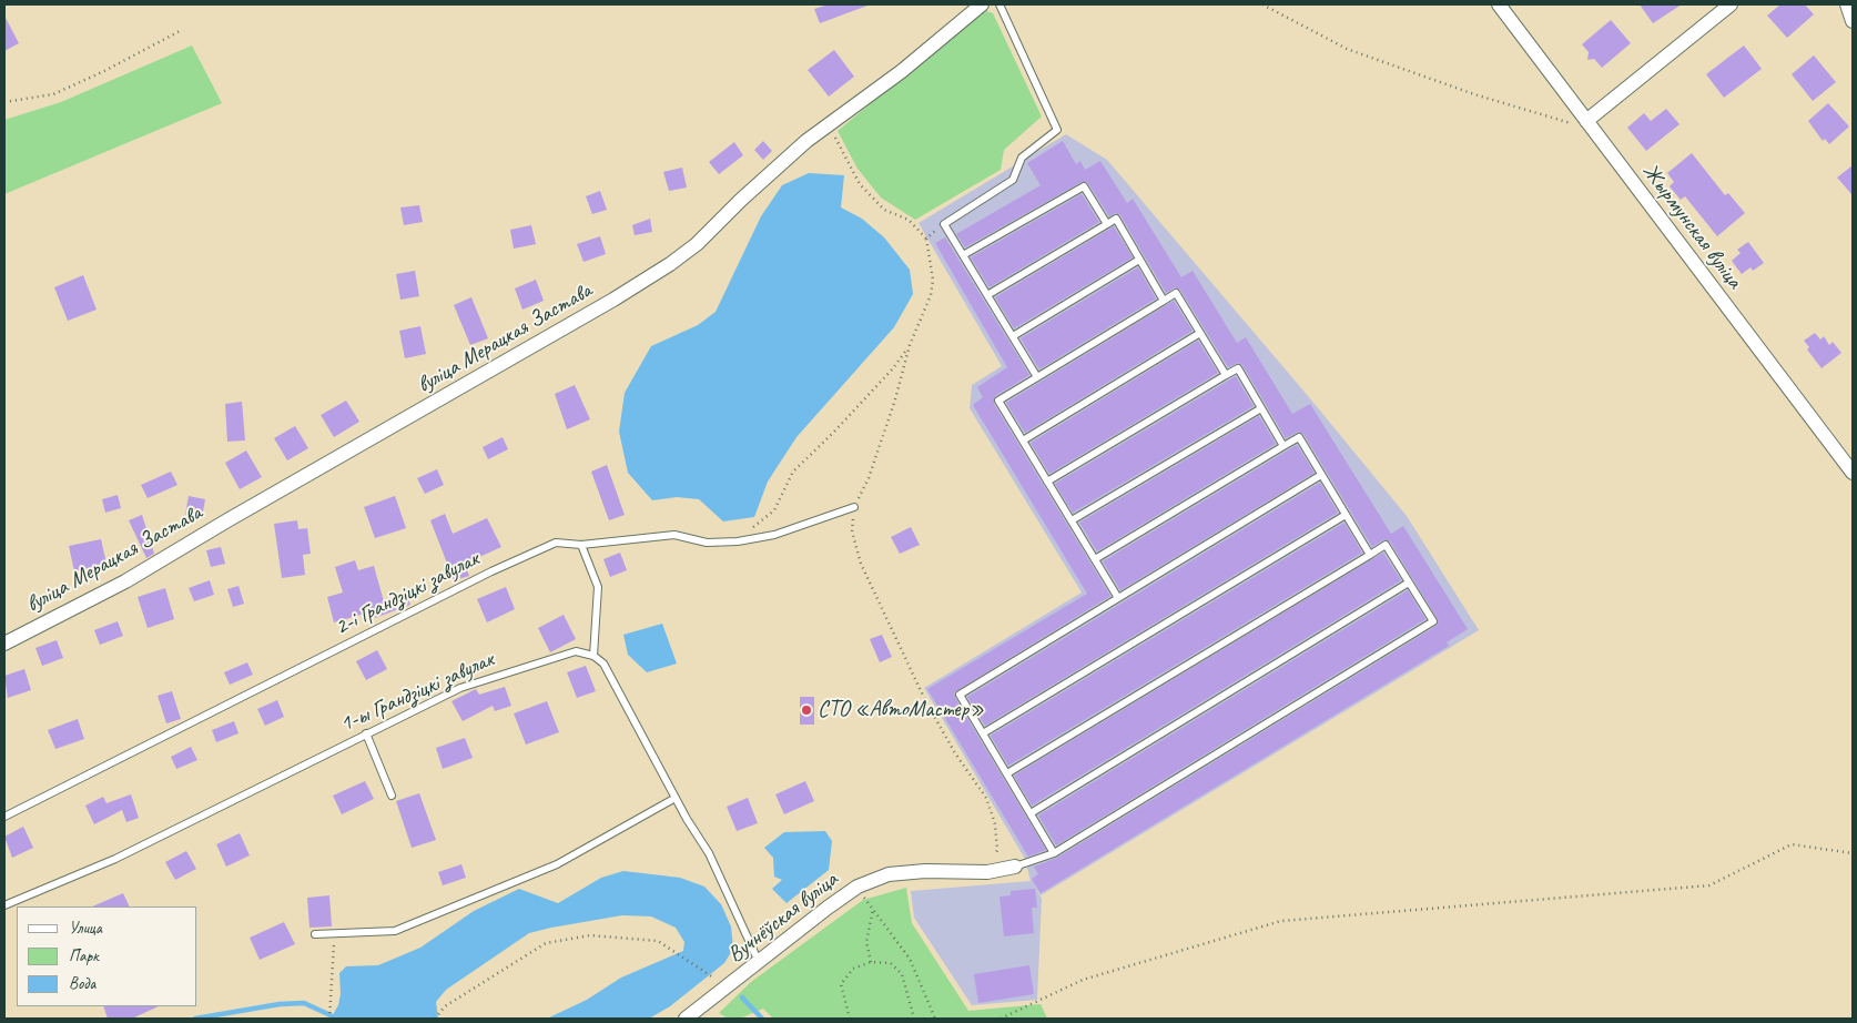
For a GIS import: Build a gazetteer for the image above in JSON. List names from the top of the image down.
{
  "streets": {
    "street": ["Жырмунская вуліца", "вуліца Мерацкая Застава", "Вучнёўская вуліца"],
    "lane": ["2-і Грандзіцкі завулак", "1-ы Грандзіцкі завулак"]
  },
  "places": ["СТО «АвтоМастер»"],
  "legend": ["Улица", "Парк", "Вода"]
}
